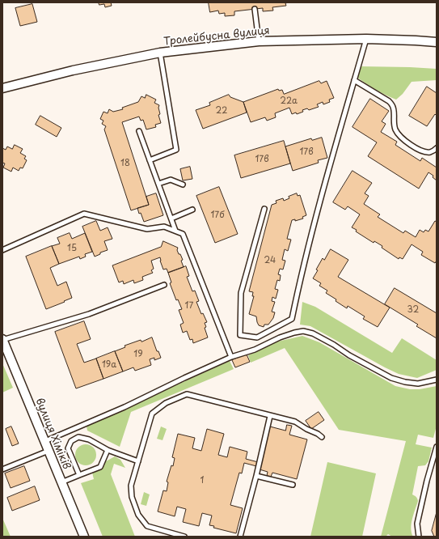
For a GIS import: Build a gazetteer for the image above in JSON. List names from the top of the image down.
{
  "streets": {
    "street": ["Тролейбусна вулиця", "вулиця Хіміків"]
  },
  "house_numbers": [
    "22а",
    "22",
    "17в",
    "17в",
    "18",
    "17б",
    "15",
    "24",
    "17",
    "32",
    "19",
    "19а",
    "1"
  ]
}
